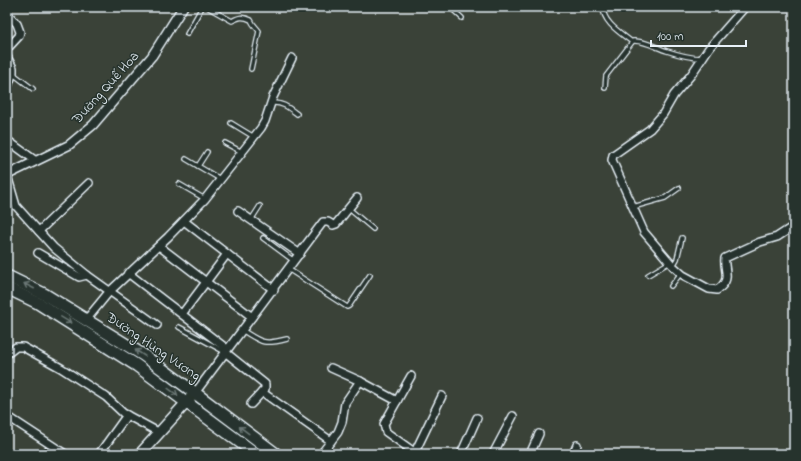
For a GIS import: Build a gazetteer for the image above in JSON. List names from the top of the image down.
{
  "streets": {
    "highway": ["Đường Hùng Vương"],
    "street": ["Đường Quế Hoa"]
  },
  "scale_bar": "100 m"
}
